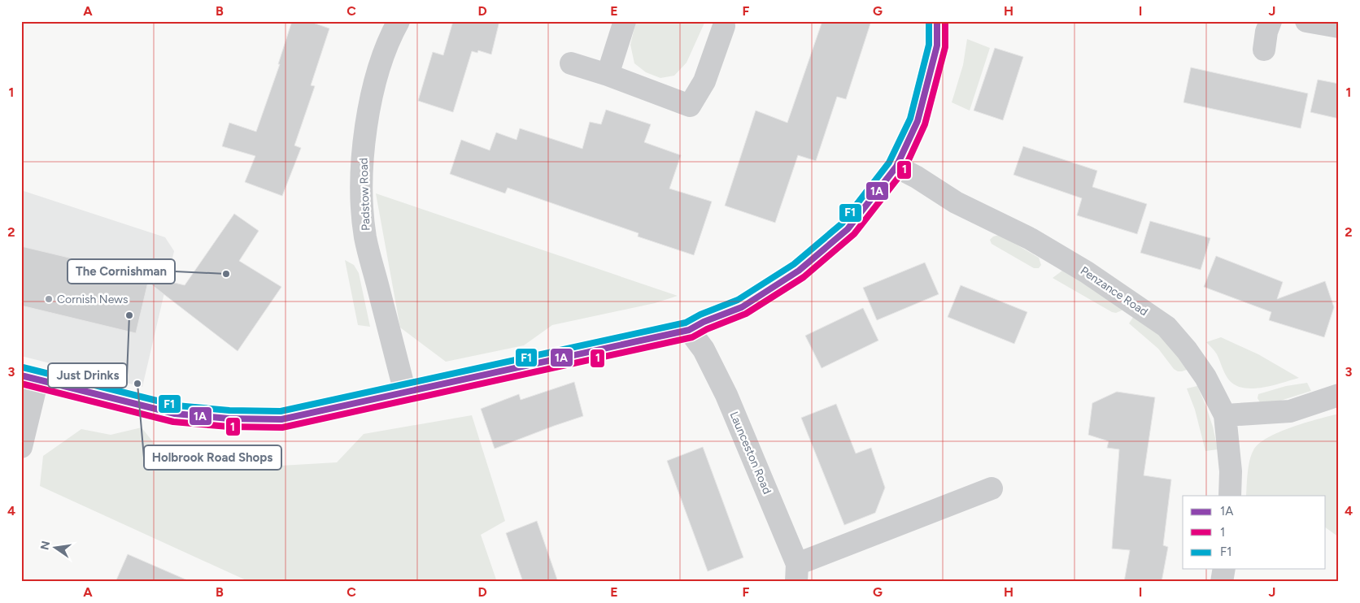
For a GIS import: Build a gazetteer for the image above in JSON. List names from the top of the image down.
{
  "streets": {
    "street": ["Padstow Road", "Penzance Road", "Launceston Road"]
  },
  "places": [
    "The Cornishman",
    "Cornish News",
    "Just Drinks",
    "Holbrook Road Shops"
  ],
  "lines": ["transit line 1A", "transit line 1", "transit line F1"],
  "legend": ["1A", "1", "F1"],
  "north": "left",
  "grid": {
    "columns": [
      "A",
      "B",
      "C",
      "D",
      "E",
      "F",
      "G",
      "H",
      "I",
      "J"
    ],
    "rows": [
      "1",
      "2",
      "3",
      "4"
    ]
  }
}
